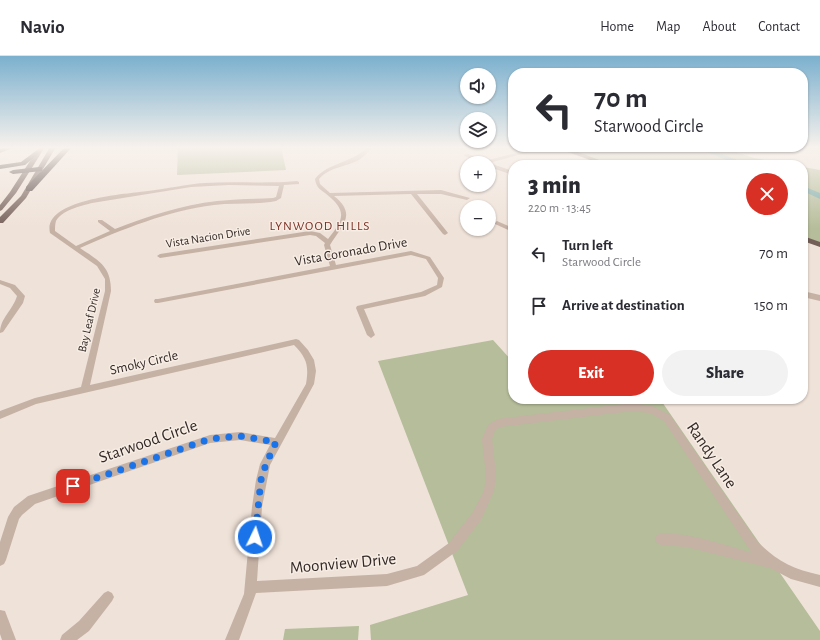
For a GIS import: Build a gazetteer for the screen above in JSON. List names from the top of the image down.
{
  "streets": {
    "street": [
      "Vista Nacion Drive",
      "Vista Coronado Drive",
      "Bay Leaf Drive",
      "Smoky Circle",
      "Starwood Circle",
      "Randy Lane",
      "Moonview Drive"
    ]
  },
  "crossings": [
    ["Bay Leaf Drive", "Smoky Circle"],
    ["Smoky Circle", "Starwood Circle"],
    ["Randy Lane", "Moonview Drive"]
  ],
  "districts": ["LYNWOOD HILLS"],
  "page": {
    "header": "Navio",
    "nav": [
      "Home",
      "Map",
      "About",
      "Contact"
    ],
    "map_buttons": ["+", "−"],
    "turn": ["70 m", "Starwood Circle"],
    "heading": ["3 min", "220 m · 13:45"],
    "list": [
      {
        "name": "Turn left",
        "note": "Starwood Circle",
        "value": "70 m"
      },
      {
        "name": "Arrive at destination",
        "value": "150 m"
      }
    ],
    "buttons": ["Exit", "Share"]
  }
}
